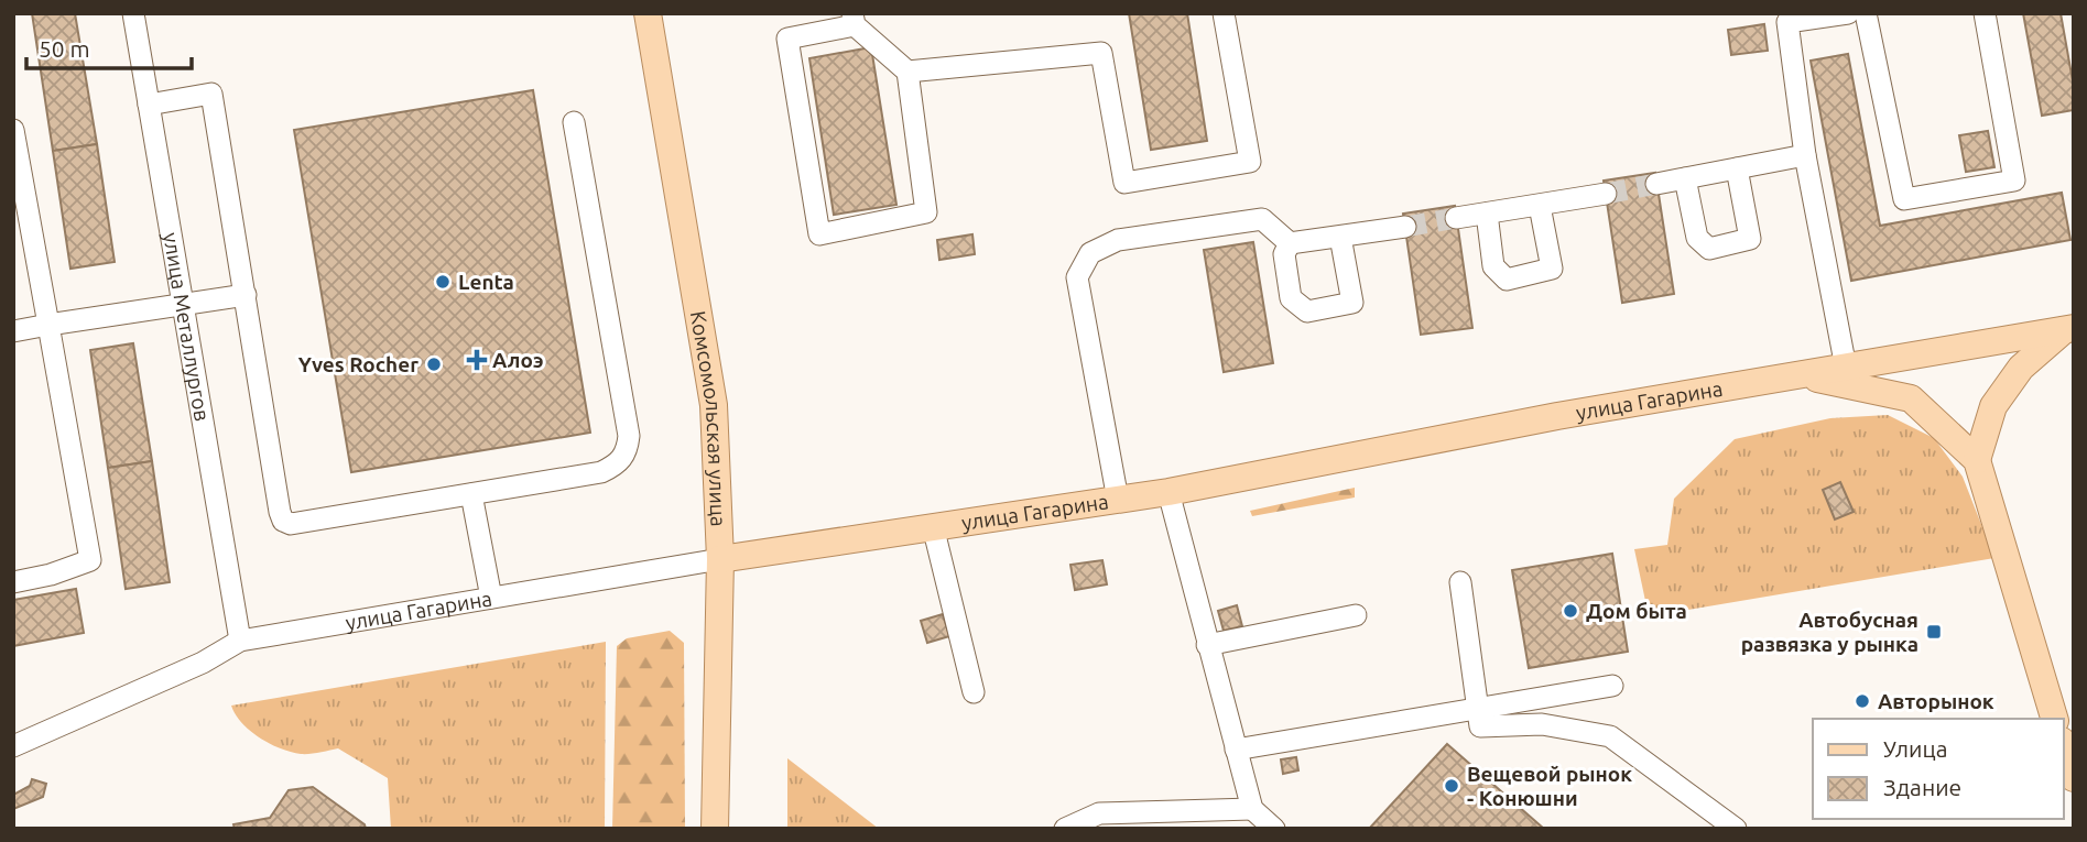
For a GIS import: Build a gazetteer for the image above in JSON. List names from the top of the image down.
{
  "streets": {
    "main road": ["улица Гагарина", "Комсомольская улица"],
    "street": ["улица Металлургов"]
  },
  "crossings": [
    ["улица Металлургов", "улица Гагарина"],
    ["улица Гагарина", "Комсомольская улица"]
  ],
  "places": {
    "other": [
      "Lenta",
      "Yves Rocher",
      "Дом быта",
      "Авторынок",
      "Вещевой рынок - Конюшни"
    ],
    "health": ["Алоэ"],
    "transit": ["Автобусная развязка у рынка"]
  },
  "legend": ["Улица", "Здание"],
  "scale_bar": "50 m"
}
